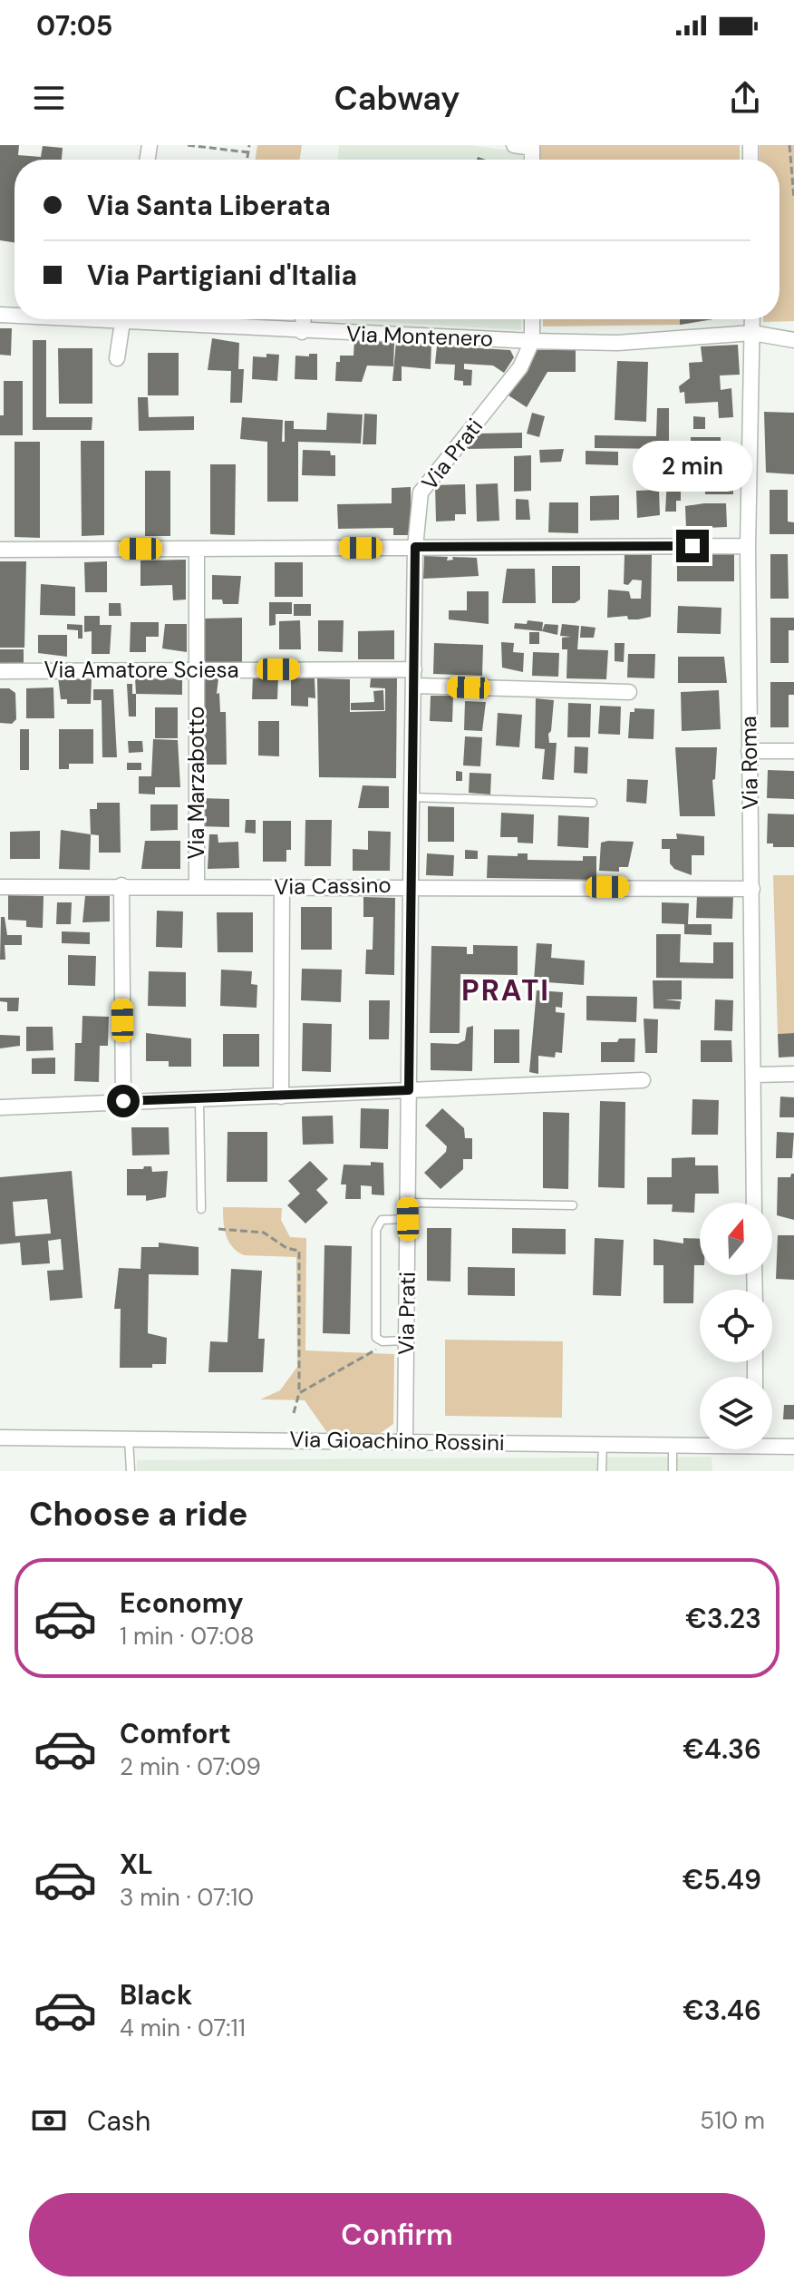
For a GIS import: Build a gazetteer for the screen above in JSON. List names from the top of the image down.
{
  "streets": {
    "street": [
      "Via Montenero",
      "Via Prati",
      "Via Amatore Sciesa",
      "Via Roma",
      "Via Marzabotto",
      "Via Cassino",
      "Via Gioachino Rossini"
    ]
  },
  "crossings": [
    ["Via Montenero", "Via Prati"],
    ["Via Montenero", "Via Roma"],
    ["Via Prati", "Via Amatore Sciesa"],
    ["Via Prati", "Via Cassino"],
    ["Via Prati", "Via Gioachino Rossini"],
    ["Via Amatore Sciesa", "Via Marzabotto"],
    ["Via Roma", "Via Cassino"],
    ["Via Marzabotto", "Via Cassino"]
  ],
  "districts": ["PRATI"],
  "north": "top",
  "page": {
    "status": "07:05",
    "header": "Cabway",
    "banner": ["Via Santa Liberata", "Via Partigiani d'Italia"],
    "bubble": "2 min",
    "heading": "Choose a ride",
    "list": [
      {
        "name": "Economy",
        "note": "1 min · 07:08",
        "value": "€3.23"
      },
      {
        "name": "Comfort",
        "note": "2 min · 07:09",
        "value": "€4.36"
      },
      {
        "name": "XL",
        "note": "3 min · 07:10",
        "value": "€5.49"
      },
      {
        "name": "Black",
        "note": "4 min · 07:11",
        "value": "€3.46"
      }
    ],
    "pay": ["Cash", "510 m"],
    "buttons": "Confirm"
  }
}
